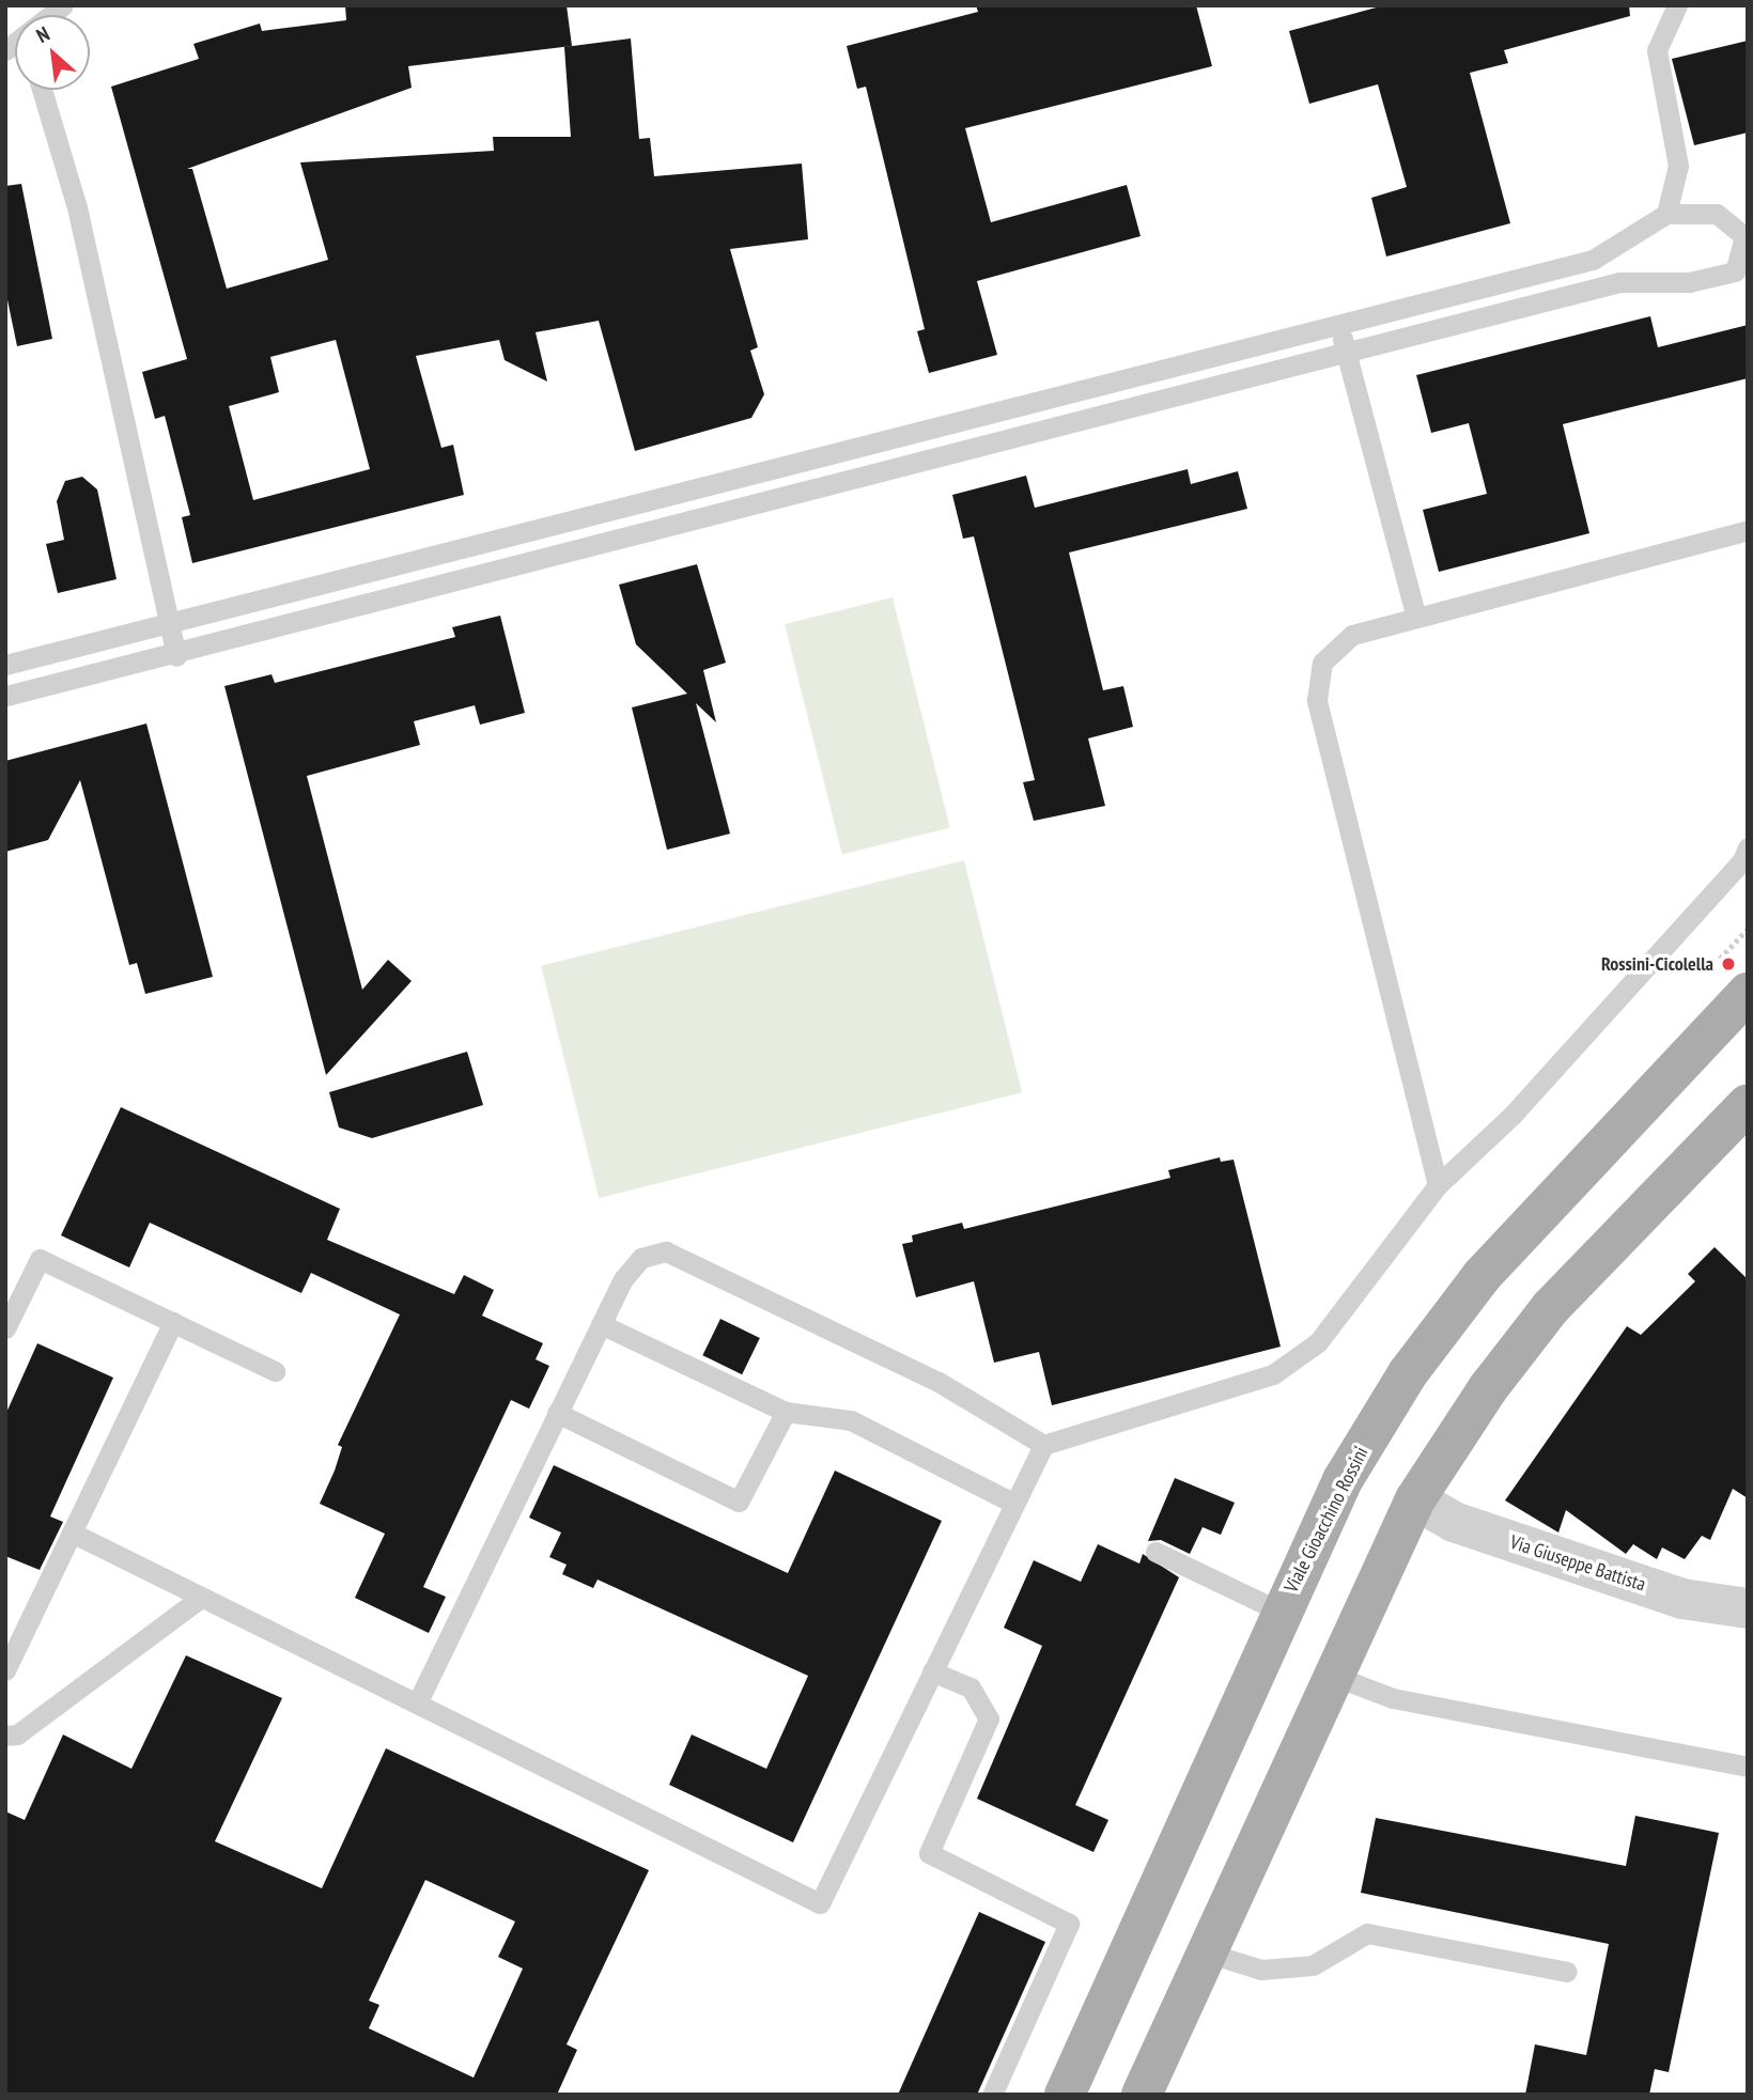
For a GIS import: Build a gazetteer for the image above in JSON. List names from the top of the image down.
{
  "streets": {
    "main road": ["Viale Gioacchino Rossini"],
    "street": ["Via Giuseppe Battista"]
  },
  "places": ["Rossini-Cicolella"],
  "north": "top left"
}
